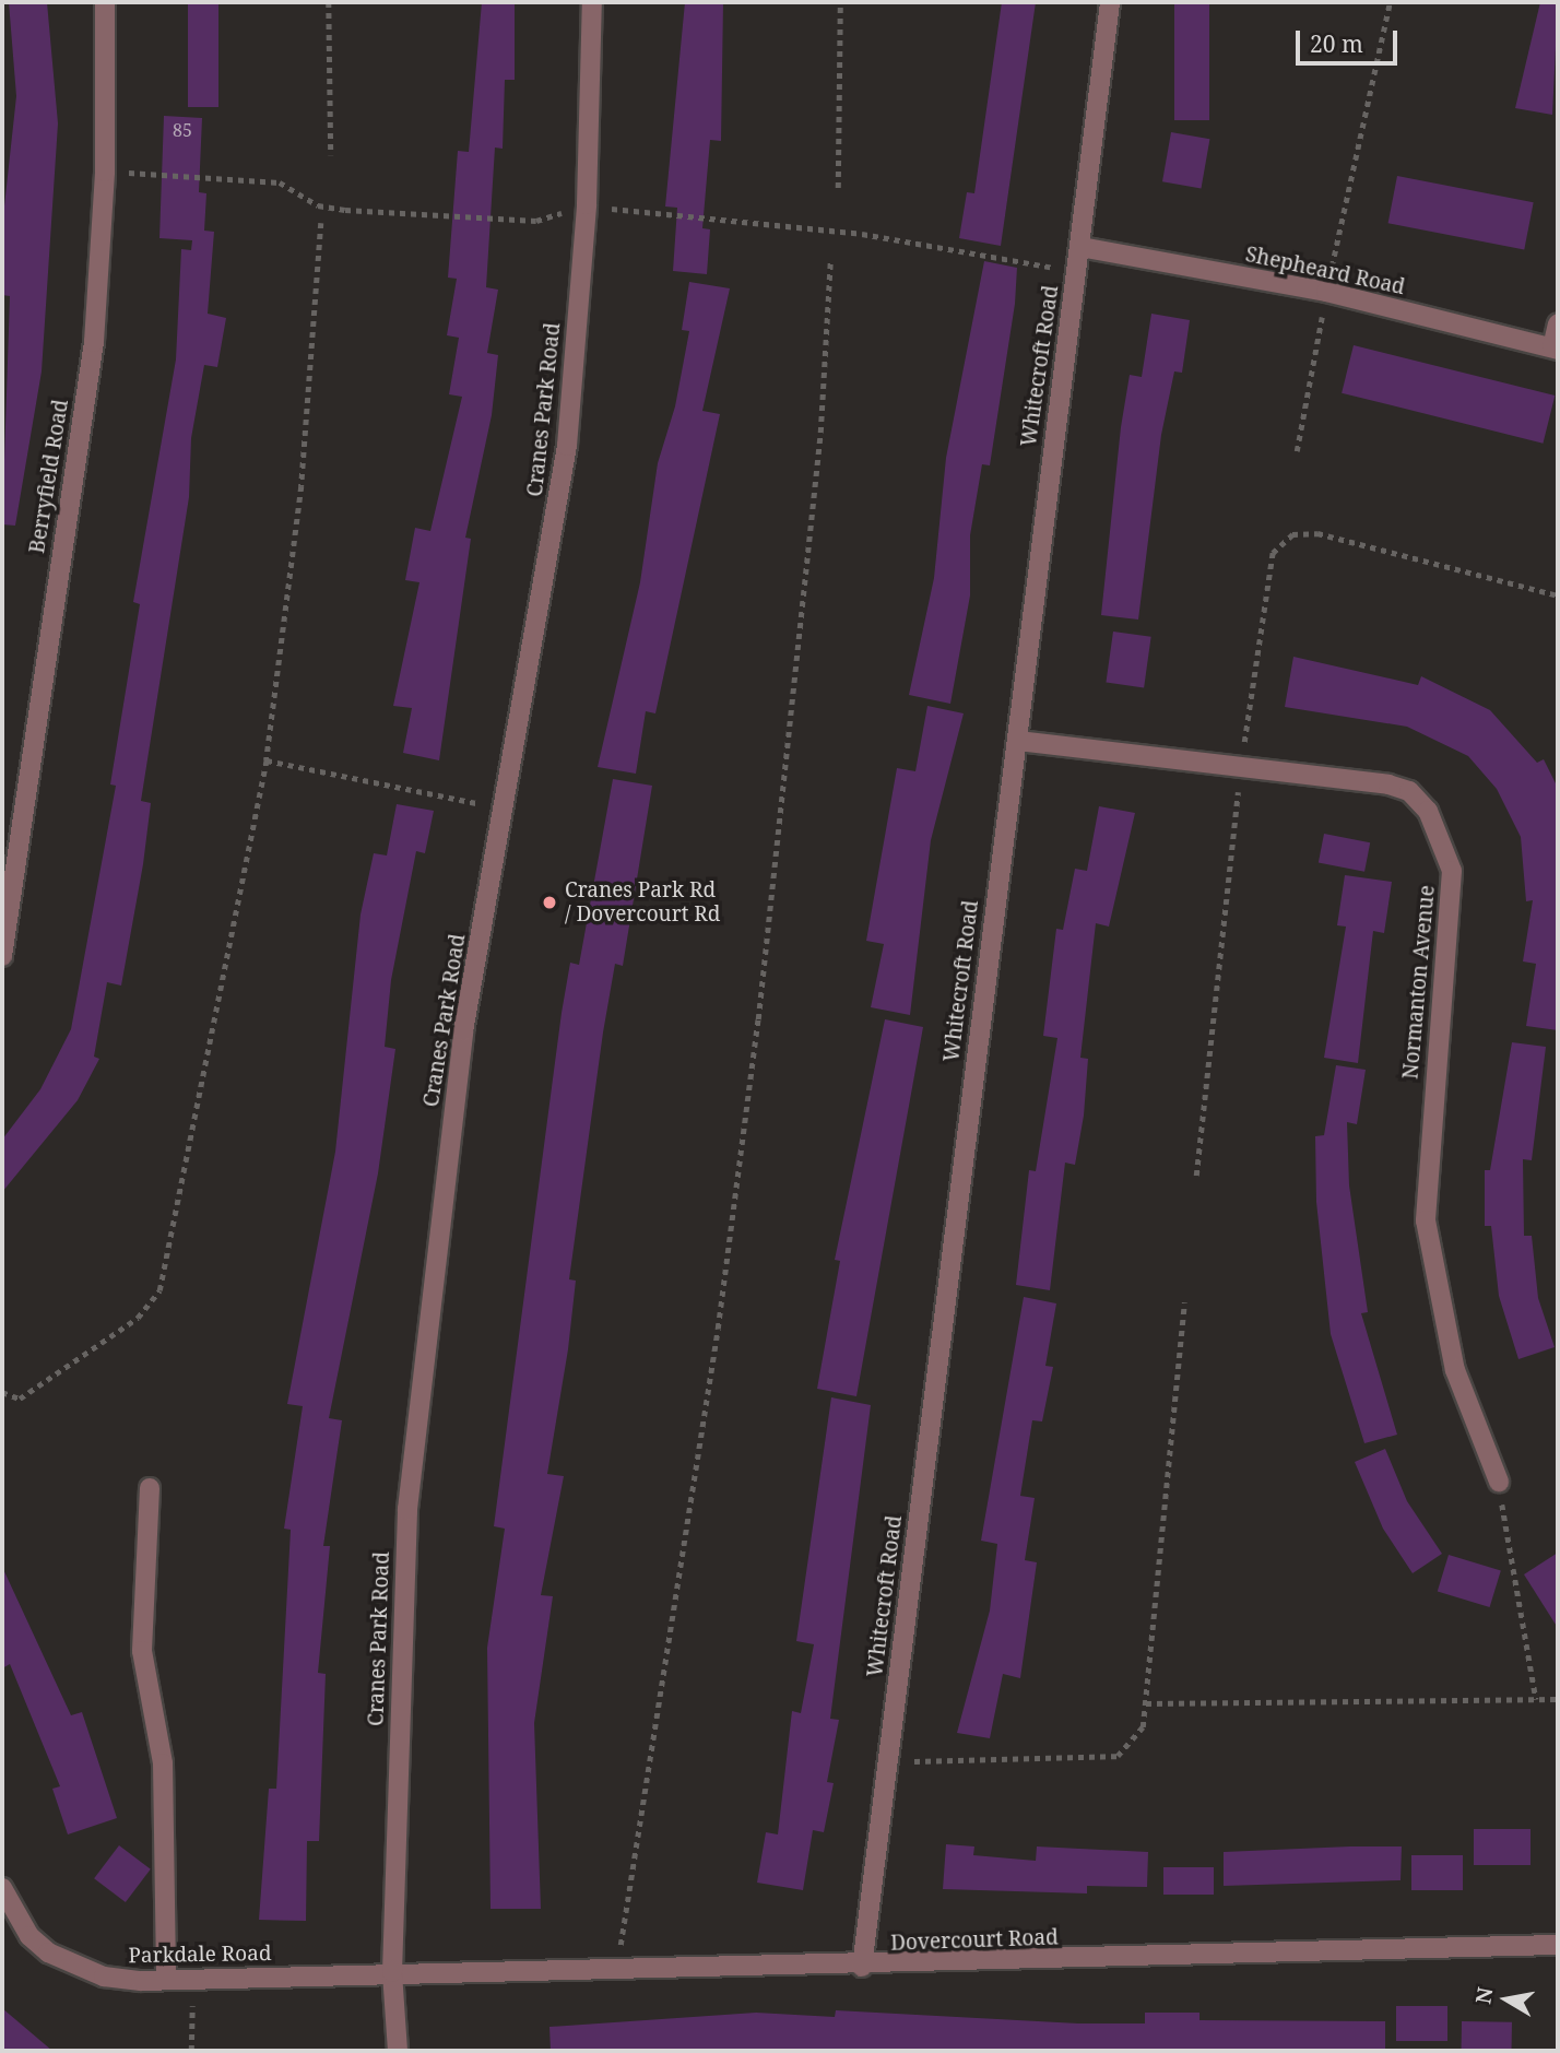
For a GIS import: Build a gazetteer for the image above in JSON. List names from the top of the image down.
{
  "streets": {
    "street": [
      "Shepheard Road",
      "Whitecroft Road",
      "Cranes Park Road",
      "Berryfield Road",
      "Normanton Avenue",
      "Dovercourt Road",
      "Parkdale Road"
    ]
  },
  "crossings": [
    ["Shepheard Road", "Whitecroft Road"],
    ["Whitecroft Road", "Normanton Avenue"],
    ["Whitecroft Road", "Dovercourt Road"],
    ["Cranes Park Road", "Dovercourt Road"],
    ["Cranes Park Road", "Parkdale Road"],
    ["Dovercourt Road", "Parkdale Road"]
  ],
  "places": ["Cranes Park Rd / Dovercourt Rd"],
  "house_numbers": ["85"],
  "scale_bar": "20 m",
  "north": "left"
}
